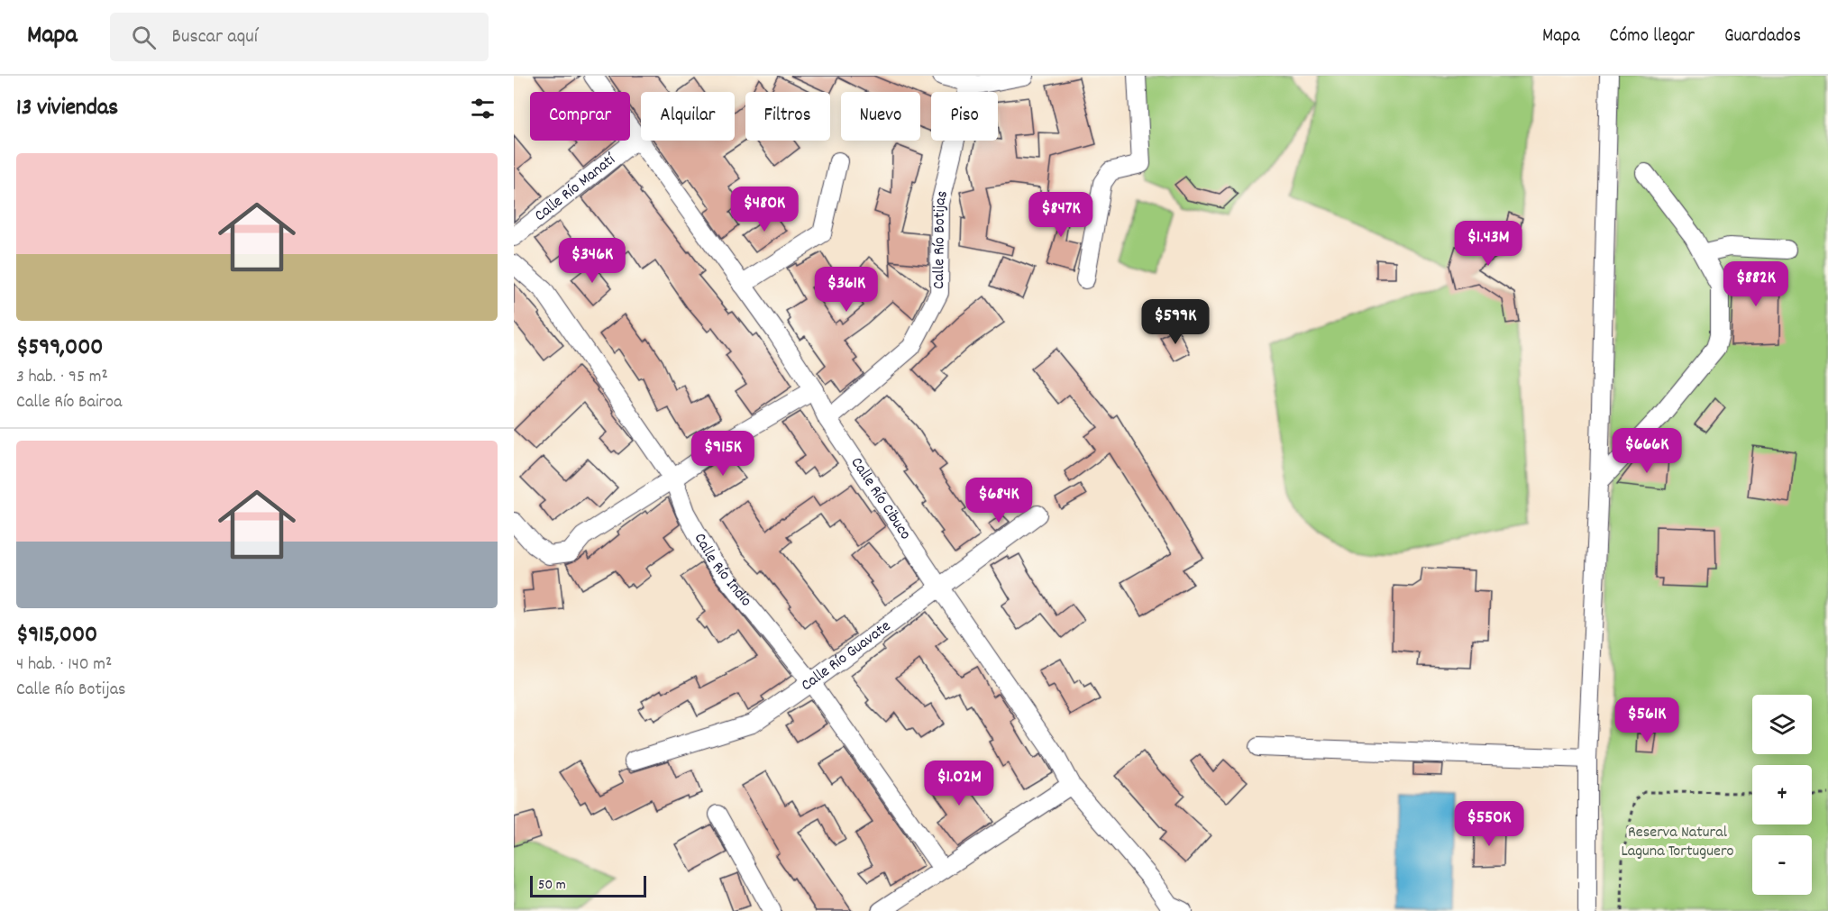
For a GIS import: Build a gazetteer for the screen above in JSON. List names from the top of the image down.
{
  "streets": {
    "street": [
      "Calle Río Manatí",
      "Calle Río Botijas",
      "Calle Río Cibuco",
      "Calle Río Indio",
      "Calle Río Guavate"
    ]
  },
  "crossings": [
    ["Calle Río Manatí", "Calle Río Cibuco"],
    ["Calle Río Botijas", "Calle Río Cibuco"],
    ["Calle Río Cibuco", "Calle Río Guavate"],
    ["Calle Río Indio", "Calle Río Guavate"]
  ],
  "parks": ["Reserva Natural Laguna Tortuguero"],
  "scale_bar": "50 m",
  "page": {
    "header": "Mapa",
    "search": "Buscar aquí",
    "nav": ["Mapa", "Cómo llegar", "Guardados"],
    "heading": "13 viviendas",
    "chip": [
      "Comprar",
      "Alquilar",
      "Filtros",
      "Nuevo",
      "Piso"
    ],
    "list": [
      {
        "name": "$599,000",
        "note": "3 hab. · 95 m² · Calle Río Bairoa"
      },
      {
        "name": "$915,000",
        "note": "4 hab. · 140 m² · Calle Río Botijas"
      }
    ],
    "price": [
      "$480K",
      "$847K",
      "$1.43M",
      "$346K",
      "$882K",
      "$361K",
      "$599K",
      "$666K",
      "$915K",
      "$684K",
      "$561K",
      "$1.02M",
      "$550K"
    ],
    "map_buttons": ["+", "−"],
    "scale": "50 m"
  }
}
